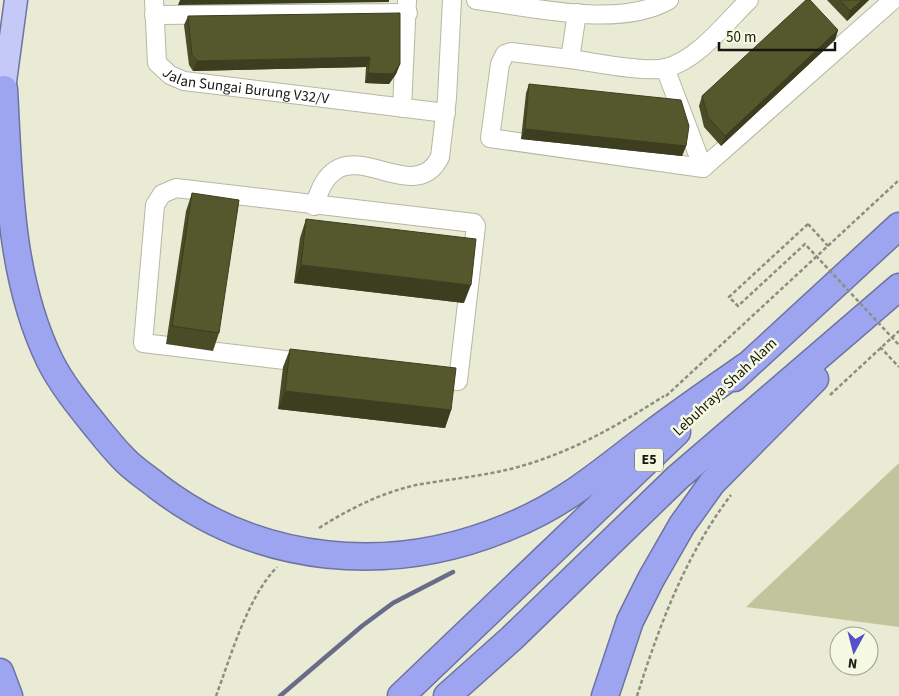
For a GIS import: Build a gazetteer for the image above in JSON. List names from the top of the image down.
{
  "streets": {
    "highway": ["Lebuhraya Shah Alam", "E5"],
    "street": ["Jalan Sungai Burung V32/V"]
  },
  "scale_bar": "50 m",
  "north": "bottom"
}
